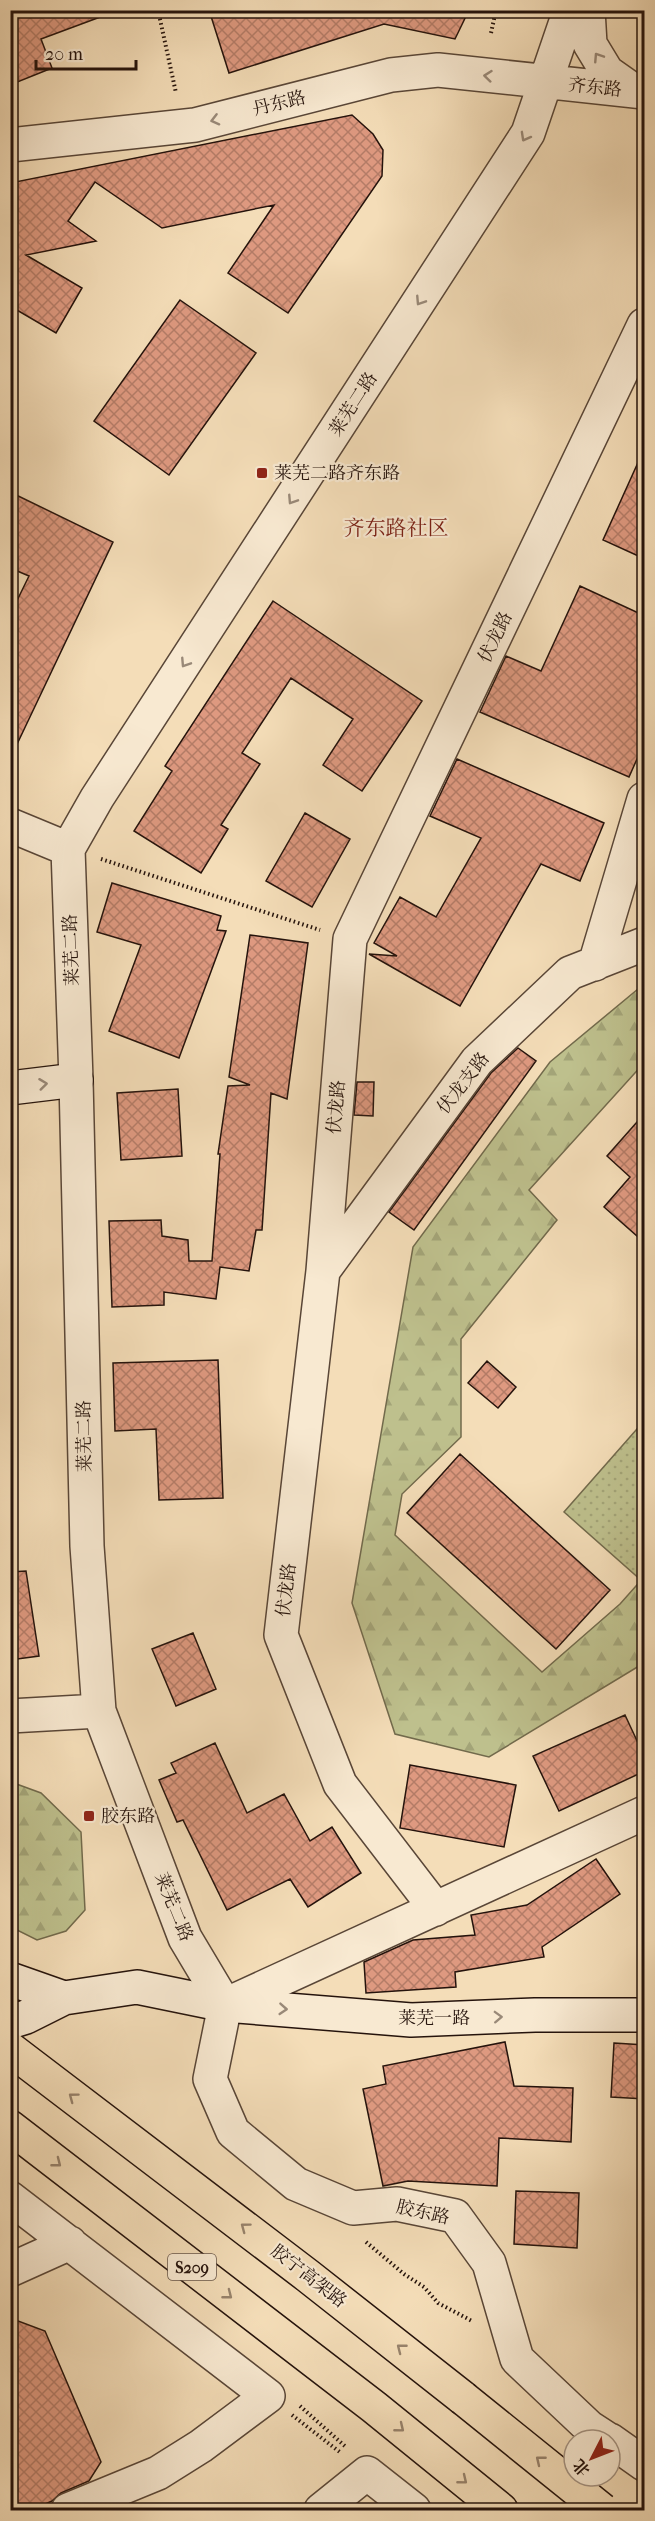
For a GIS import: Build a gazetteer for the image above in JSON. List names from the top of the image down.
{
  "streets": {
    "highway": ["S209", "胶宁高架路"],
    "street": [
      "齐东路",
      "丹东路",
      "莱芜二路",
      "伏龙路",
      "伏龙支路",
      "莱芜一路",
      "胶东路"
    ]
  },
  "crossings": [
    ["齐东路", "丹东路"],
    ["齐东路", "莱芜二路"],
    ["丹东路", "莱芜二路"],
    ["莱芜二路", "莱芜一路"],
    ["莱芜二路", "胶东路"],
    ["伏龙路", "伏龙支路"],
    ["莱芜一路", "胶东路"]
  ],
  "one_way": ["丹东路", "莱芜二路"],
  "districts": ["齐东路社区"],
  "places": {
    "transit": ["莱芜二路齐东路", "胶东路"]
  },
  "scale_bar": "20 m",
  "north": "bottom left"
}
